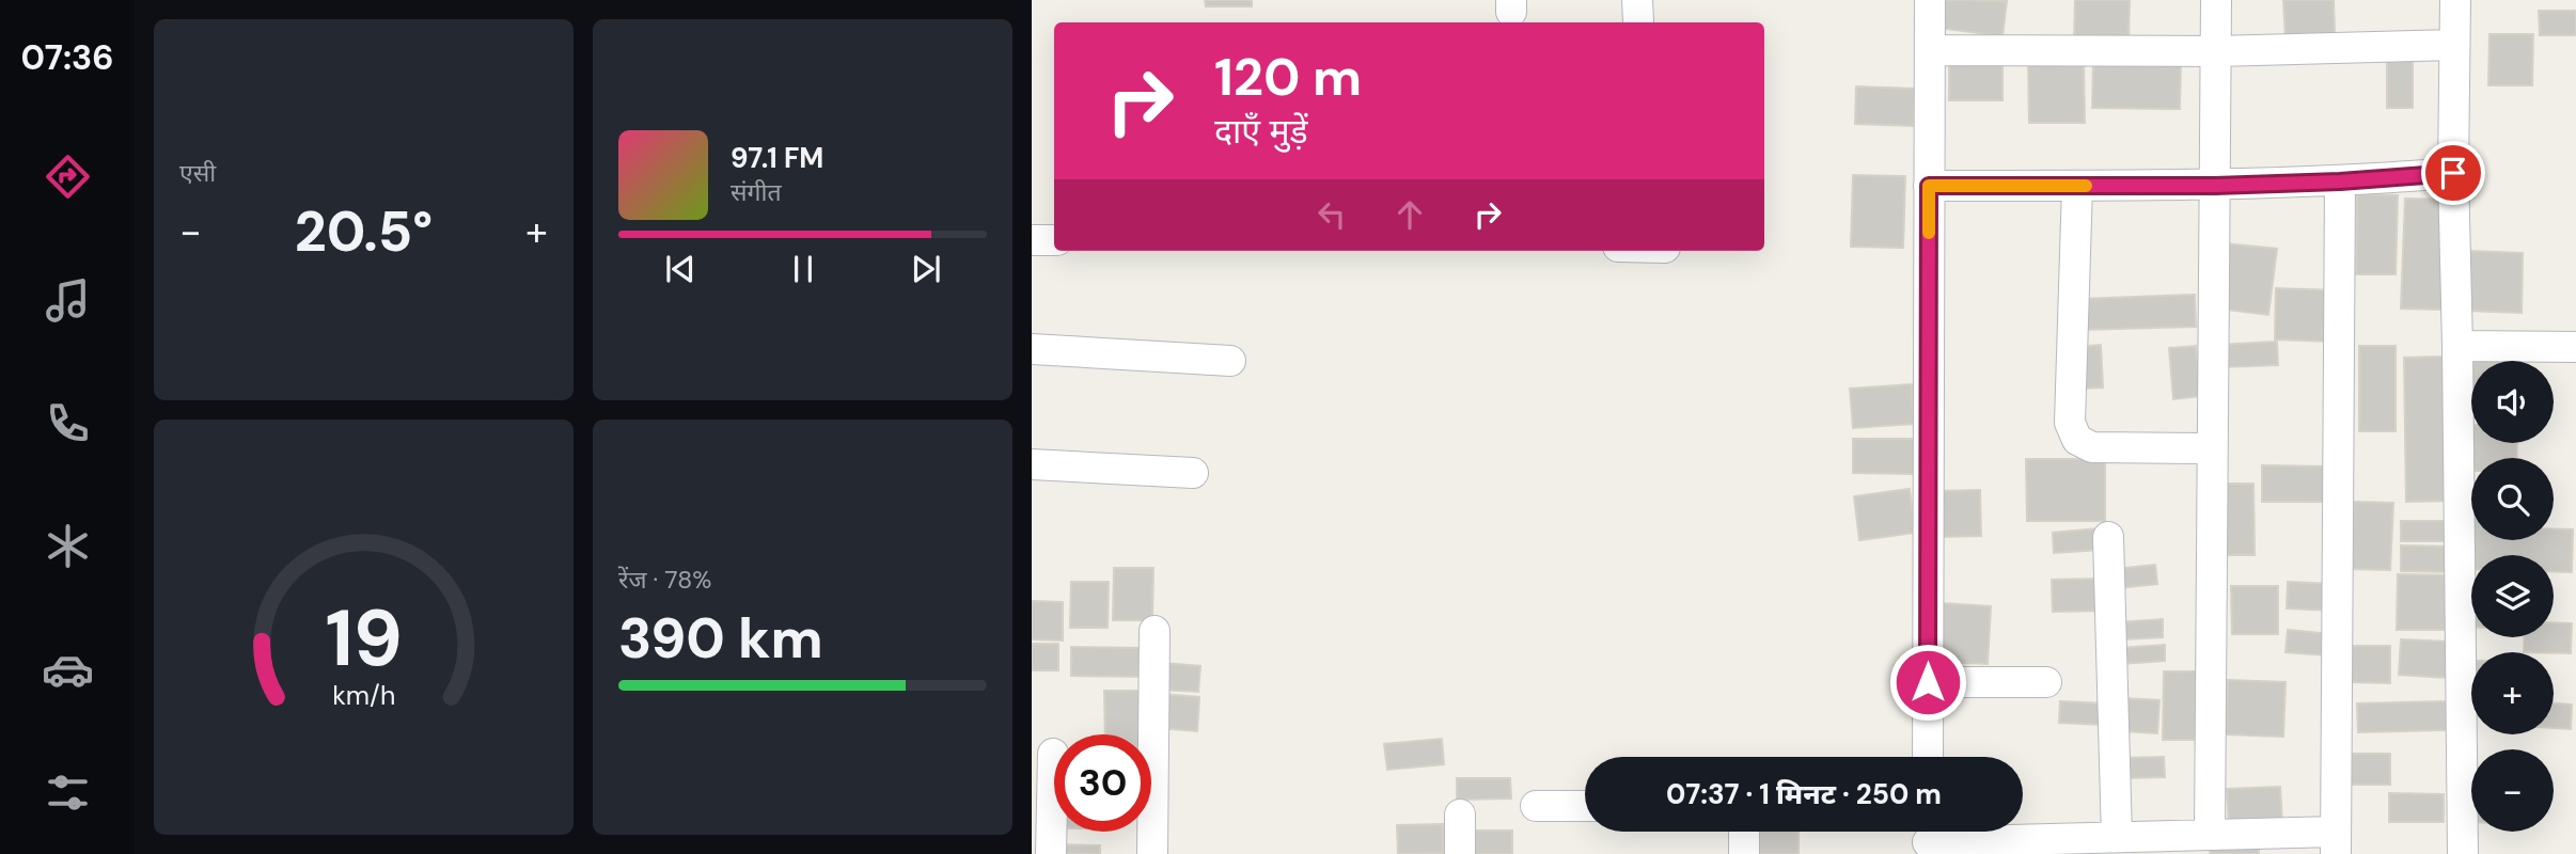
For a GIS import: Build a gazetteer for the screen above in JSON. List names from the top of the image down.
{
  "page": {
    "tabs": "07:36",
    "tile": [
      "एसी",
      ["रेंज · 78%", "390 km"]
    ],
    "turn": ["120 m", "दाएँ मुड़ें"],
    "song": ["97.1 FM", "संगीत"],
    "heat": ["−", "20.5°", "+"],
    "map_buttons": ["+", "−"],
    "limit": "30",
    "trip": "07:37 · 1 मिनट · 250 m",
    "gauge": ["19", "km/h"]
  }
}
